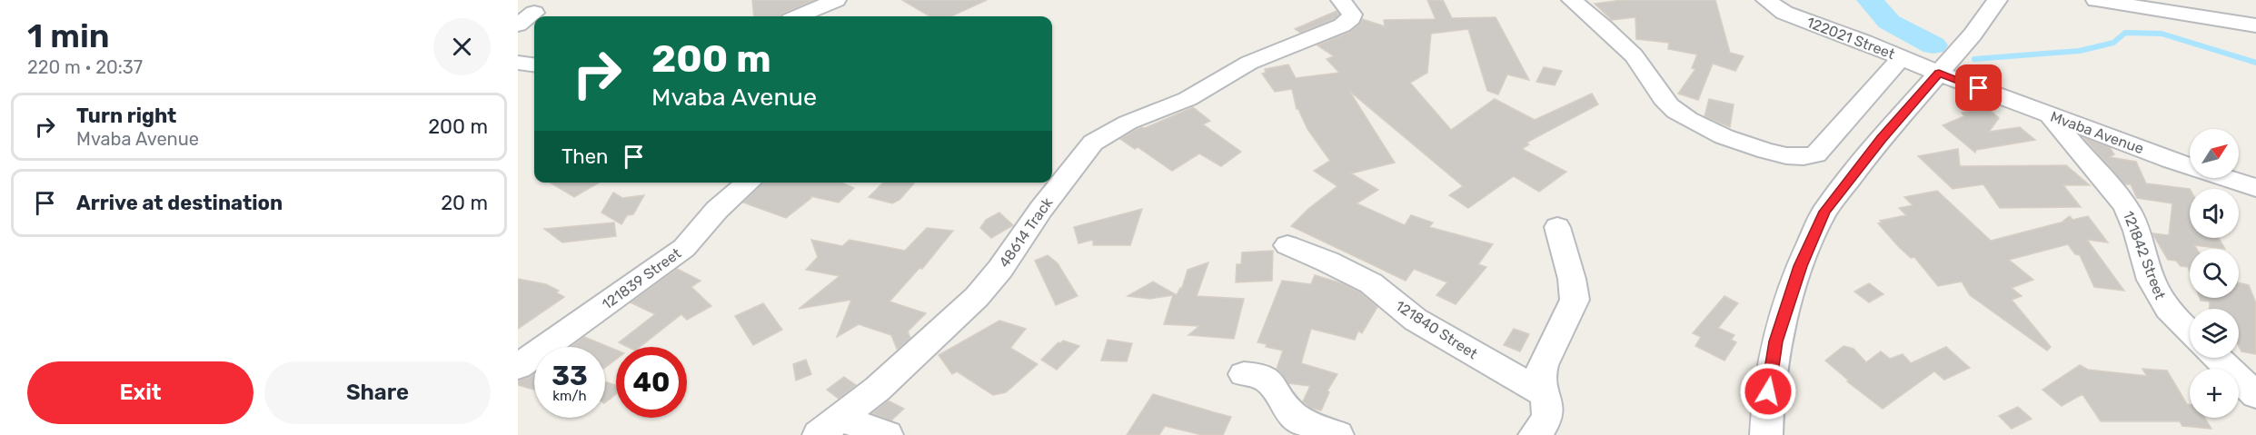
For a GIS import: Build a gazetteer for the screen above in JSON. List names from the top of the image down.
{
  "streets": {
    "street": [
      "122021 Street",
      "Mvaba Avenue",
      "48614 Track",
      "121842 Street",
      "121839 Street",
      "121840 Street"
    ]
  },
  "crossings": [
    ["122021 Street", "Mvaba Avenue"],
    ["Mvaba Avenue", "121842 Street"]
  ],
  "north": "top right",
  "page": {
    "heading": ["1 min", "220 m · 20:37"],
    "turn": ["200 m", "Mvaba Avenue"],
    "list": [
      {
        "name": "Turn right",
        "note": "Mvaba Avenue",
        "value": "200 m"
      },
      {
        "name": "Arrive at destination",
        "value": "20 m"
      }
    ],
    "map_buttons": "+",
    "then": "Then",
    "speed": "33 km/h",
    "limit": "40",
    "buttons": ["Exit", "Share"]
  }
}
